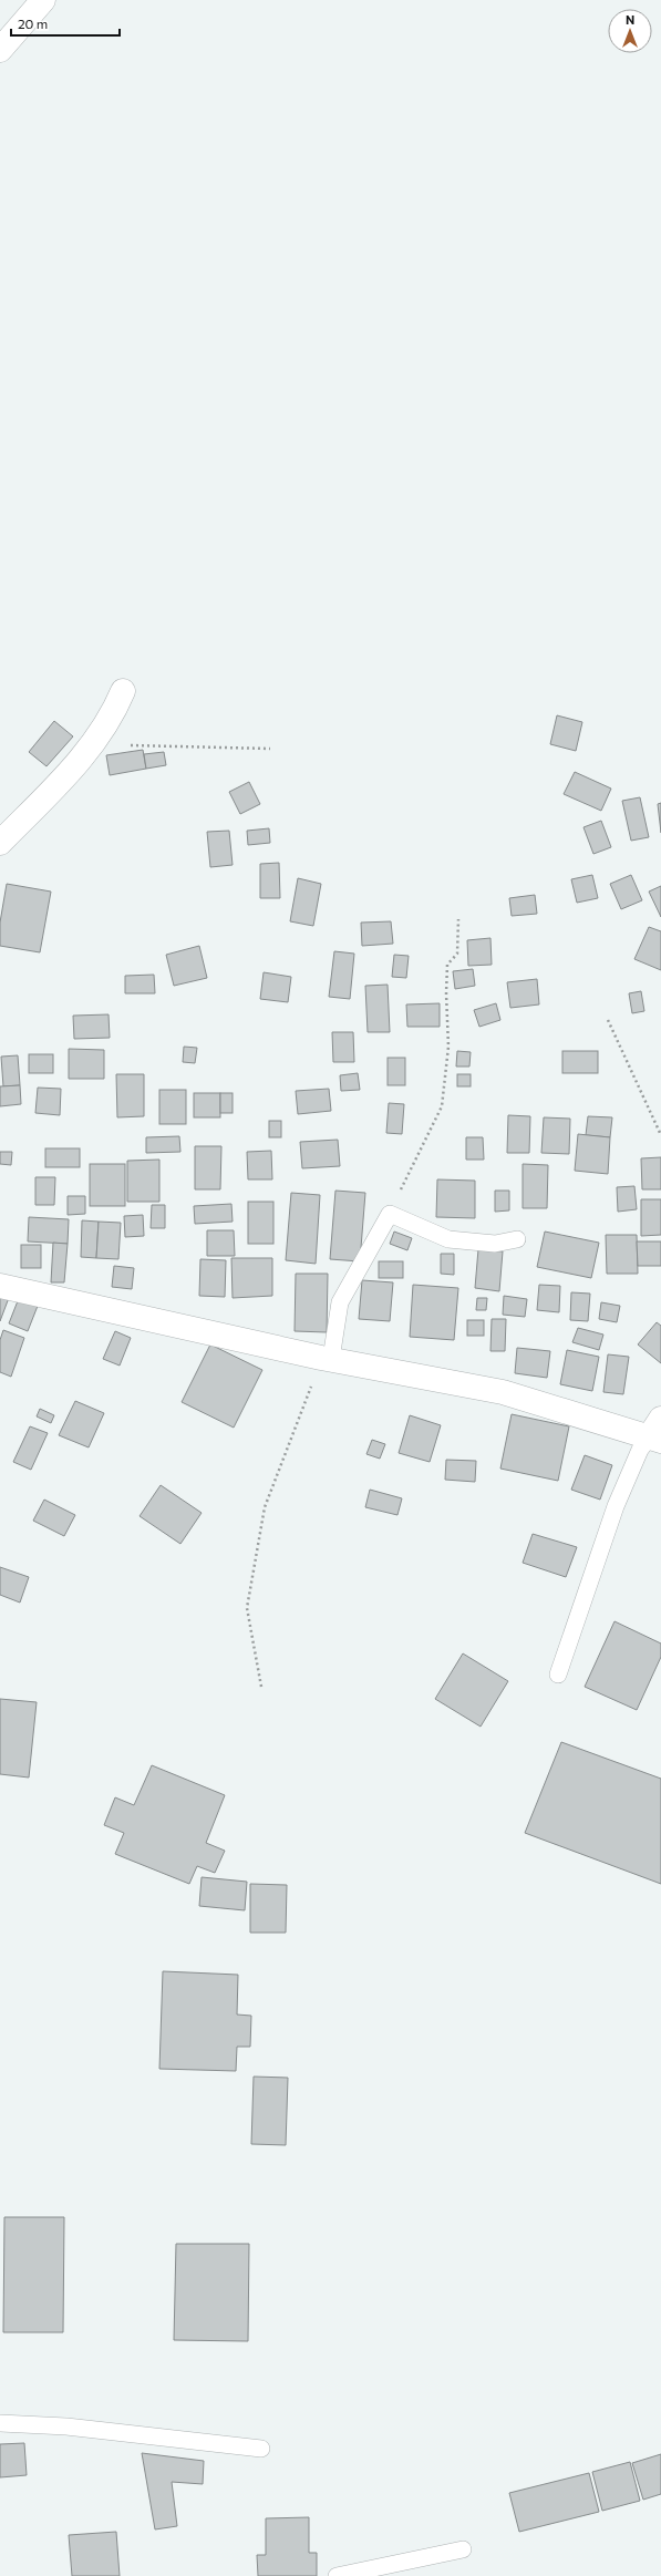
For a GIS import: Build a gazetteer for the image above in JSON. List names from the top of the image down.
{
  "scale_bar": "20 m",
  "north": "top"
}
